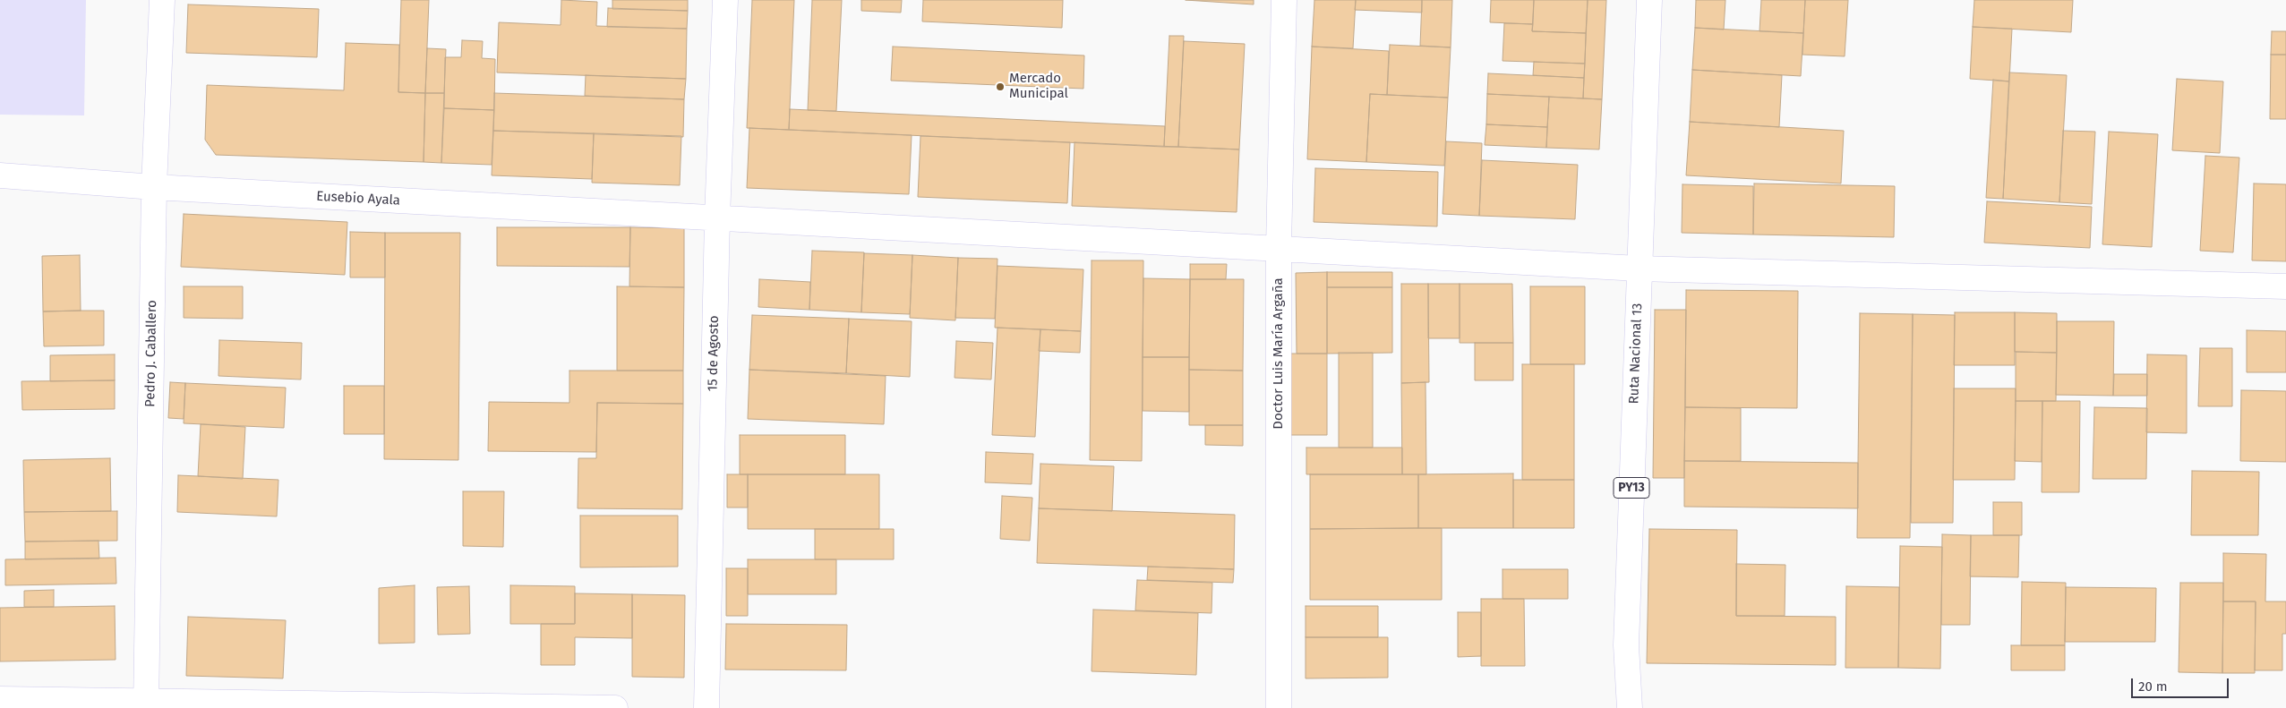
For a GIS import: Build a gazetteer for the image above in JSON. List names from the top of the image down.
{
  "streets": {
    "main road": [
      "Eusebio Ayala",
      "Pedro J. Caballero",
      "15 de Agosto",
      "Doctor Luis María Argaña",
      "Ruta Nacional 13",
      "PY13"
    ]
  },
  "crossings": [
    ["Eusebio Ayala", "Pedro J. Caballero"],
    ["Eusebio Ayala", "15 de Agosto"],
    ["Eusebio Ayala", "Doctor Luis María Argaña"],
    ["Eusebio Ayala", "Ruta Nacional 13"]
  ],
  "places": ["Mercado Municipal"],
  "scale_bar": "20 m"
}
